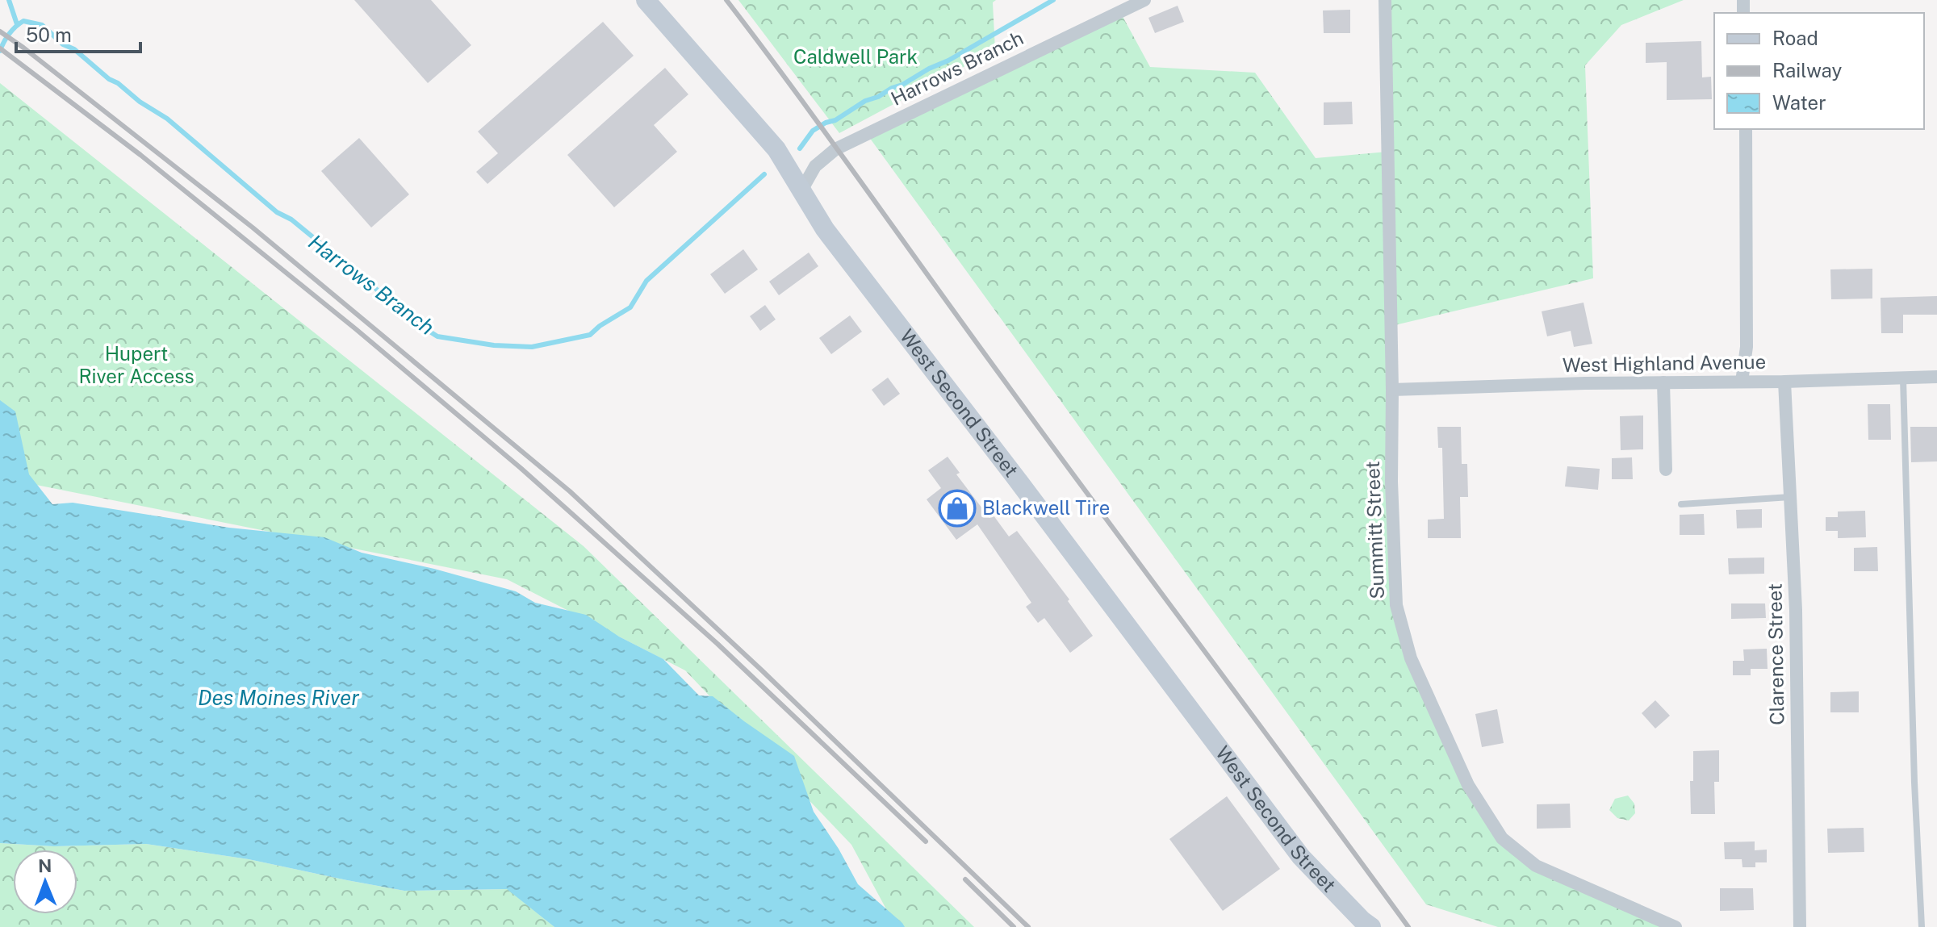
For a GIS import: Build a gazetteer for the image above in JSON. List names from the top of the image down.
{
  "streets": {
    "main road": ["West Second Street"],
    "street": [
      "Harrows Branch",
      "West Highland Avenue",
      "Summitt Street",
      "Clarence Street"
    ]
  },
  "crossings": [
    ["Harrows Branch", "West Second Street"],
    ["West Highland Avenue", "Summitt Street"],
    ["West Highland Avenue", "Clarence Street"]
  ],
  "water": ["Harrows Branch", "Des Moines River"],
  "parks": ["Caldwell Park", "Hupert River Access"],
  "places": {
    "shop": ["Blackwell Tire"]
  },
  "legend": ["Road", "Railway", "Water"],
  "scale_bar": "50 m",
  "north": "top"
}
